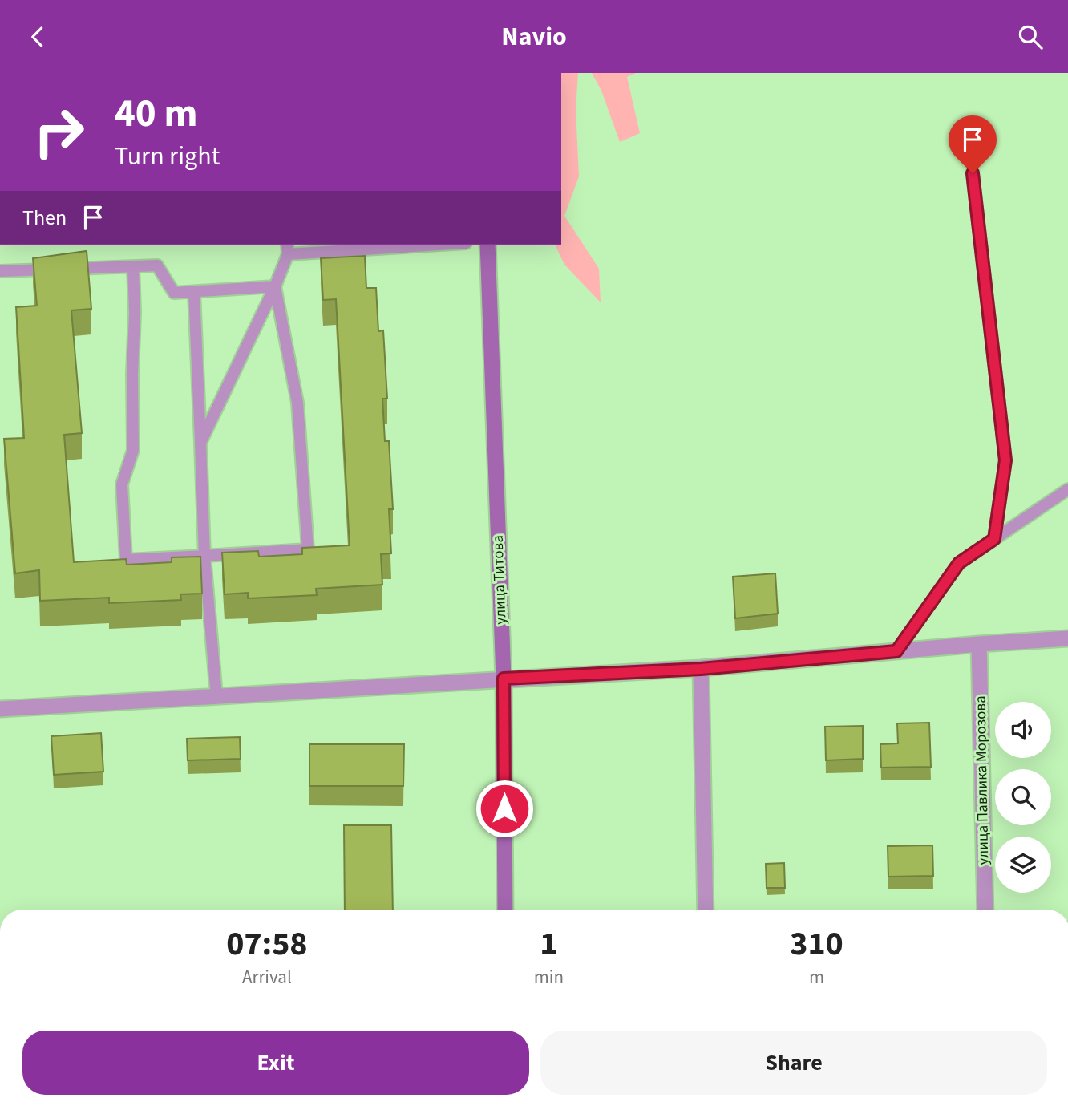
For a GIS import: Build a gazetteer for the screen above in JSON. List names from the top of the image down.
{
  "streets": {
    "main road": ["улица Титова"],
    "street": ["улица Павлика Морозова"]
  },
  "page": {
    "header": "Navio",
    "turn": ["40 m", "Turn right"],
    "then": "Then",
    "eta": [
      "07:58",
      "Arrival",
      "1",
      "min",
      "310",
      "m"
    ],
    "buttons": ["Exit", "Share"]
  }
}
